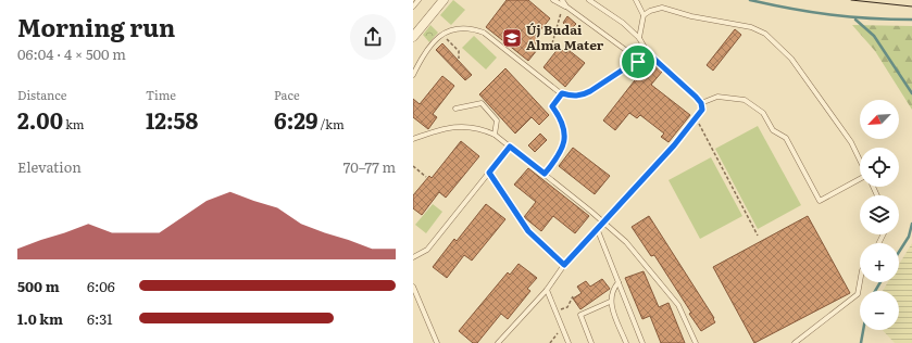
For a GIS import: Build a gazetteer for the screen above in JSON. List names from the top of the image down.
{
  "places": {
    "school or university": ["Új Budai Alma Mater"]
  },
  "north": "bottom left",
  "page": {
    "heading": ["Morning run", "06:04 · 4 × 500 m"],
    "stats": [
      ["Distance", "2.00 km"],
      ["Time", "12:58"],
      ["Pace", "6:29 /km"]
    ],
    "map_buttons": ["+", "−"],
    "chart": ["Elevation", "70–77 m"],
    "list": [
      {
        "name": "500 m",
        "note": "6:06"
      },
      {
        "name": "1.0 km",
        "note": "6:31"
      }
    ]
  }
}
